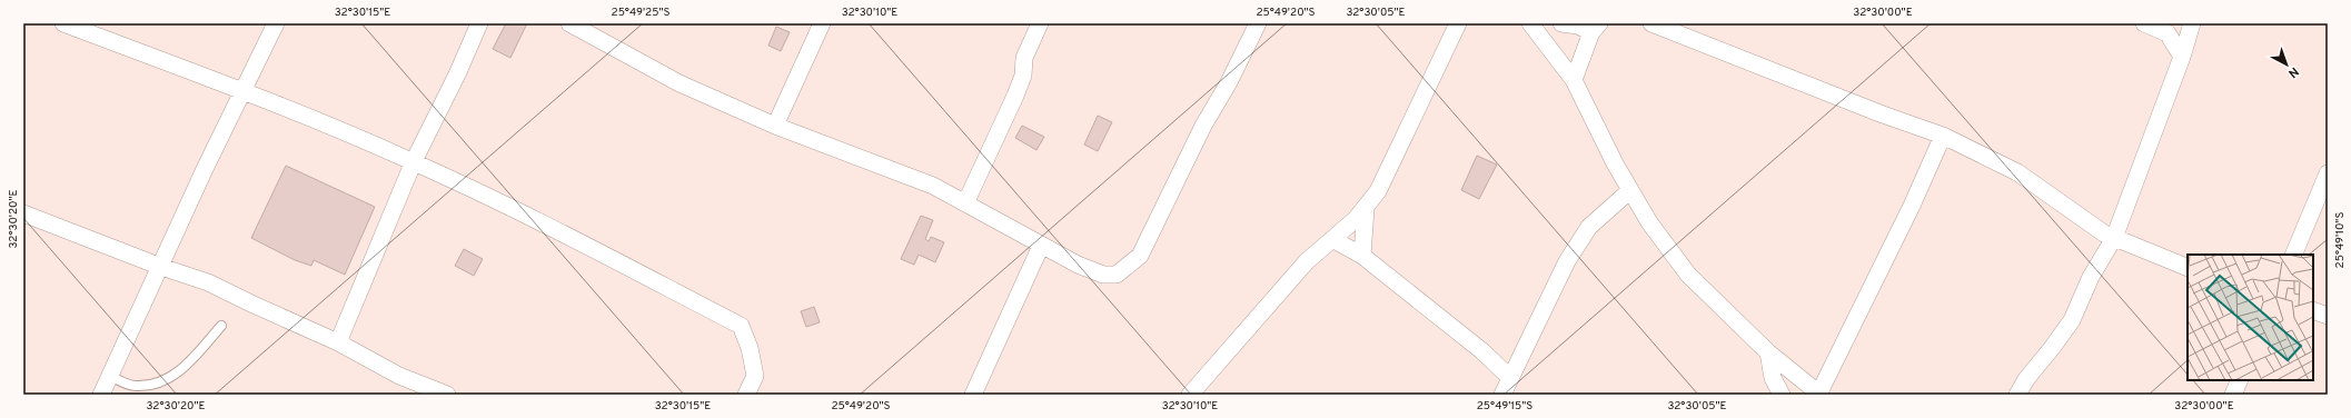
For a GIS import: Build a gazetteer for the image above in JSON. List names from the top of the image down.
{
  "north": "bottom right",
  "coordinates": [
    "32°30'15\"E",
    "25°49'25\"S",
    "32°30'10\"E",
    "25°49'20\"S",
    "32°30'05\"E",
    "32°30'00\"E",
    "32°30'20\"E",
    "25°49'10\"S",
    "25°49'15\"S"
  ]
}
